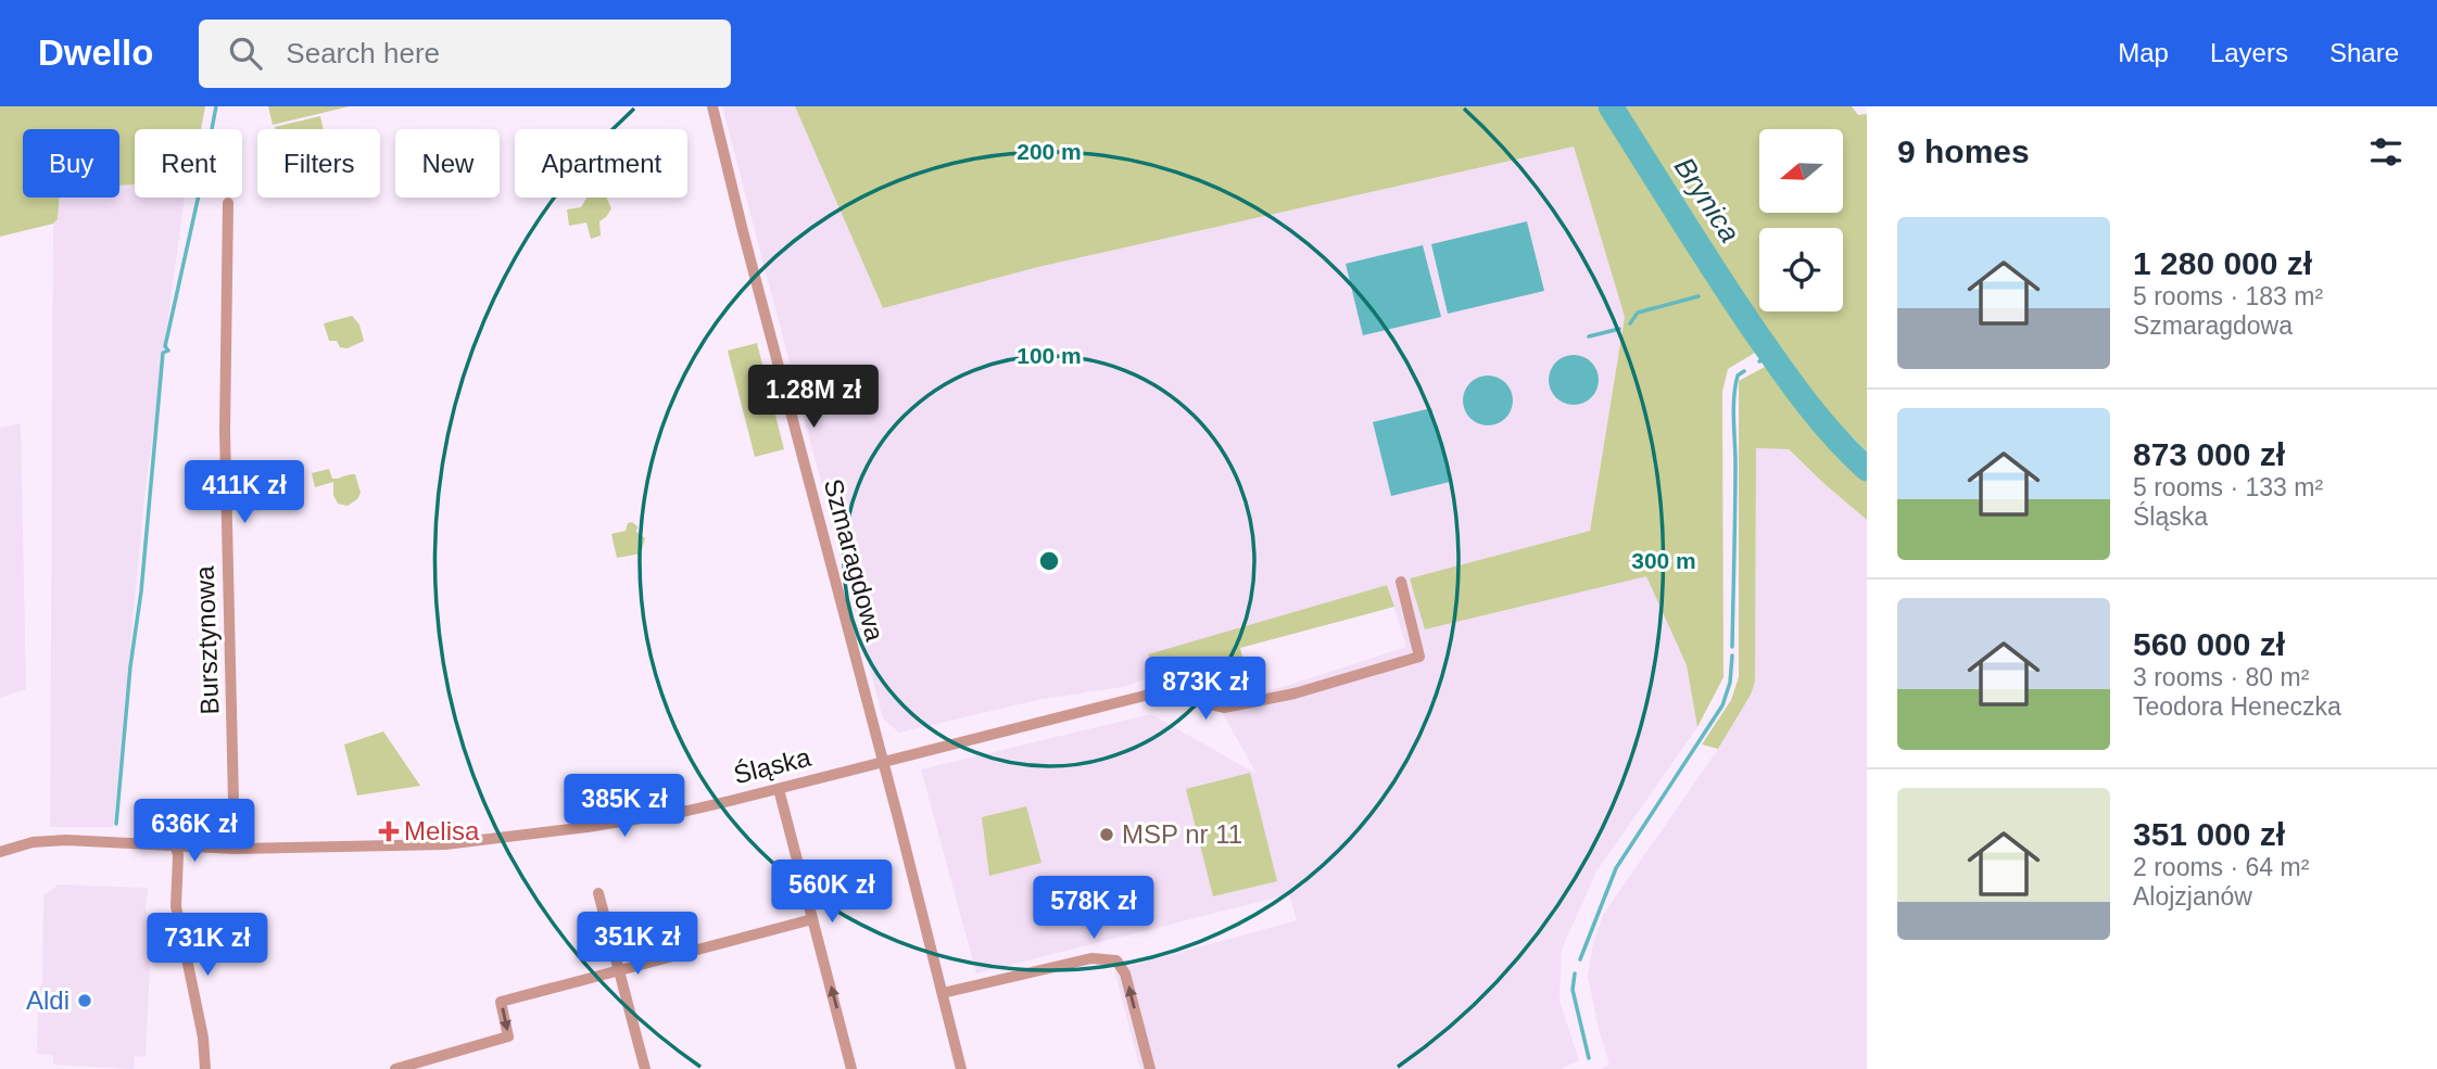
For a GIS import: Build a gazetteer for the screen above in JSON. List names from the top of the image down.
{
  "streets": {
    "street": ["Szmaragdowa", "Bursztynowa", "Śląska"]
  },
  "crossings": [
    ["Szmaragdowa", "Śląska"],
    ["Bursztynowa", "Śląska"]
  ],
  "water": ["Brynica"],
  "places": {
    "health": ["Melisa"],
    "other": ["MSP nr 11", "Aldi"]
  },
  "north": "left",
  "page": {
    "header": "Dwello",
    "search": "Search here",
    "nav": ["Map", "Layers", "Share"],
    "heading": "9 homes",
    "chip": [
      "Buy",
      "Rent",
      "Filters",
      "New",
      "Apartment"
    ],
    "list": [
      {
        "name": "1 280 000 zł",
        "note": "5 rooms · 183 m² · Szmaragdowa"
      },
      {
        "name": "873 000 zł",
        "note": "5 rooms · 133 m² · Śląska"
      },
      {
        "name": "560 000 zł",
        "note": "3 rooms · 80 m² · Teodora Heneczka"
      },
      {
        "name": "351 000 zł",
        "note": "2 rooms · 64 m² · Alojzjanów"
      }
    ],
    "price": [
      "1.28M zł",
      "411K zł",
      "873K zł",
      "385K zł",
      "636K zł",
      "560K zł",
      "578K zł",
      "351K zł",
      "731K zł"
    ]
  },
  "rings": ["200 m", "100 m", "300 m"]
}
